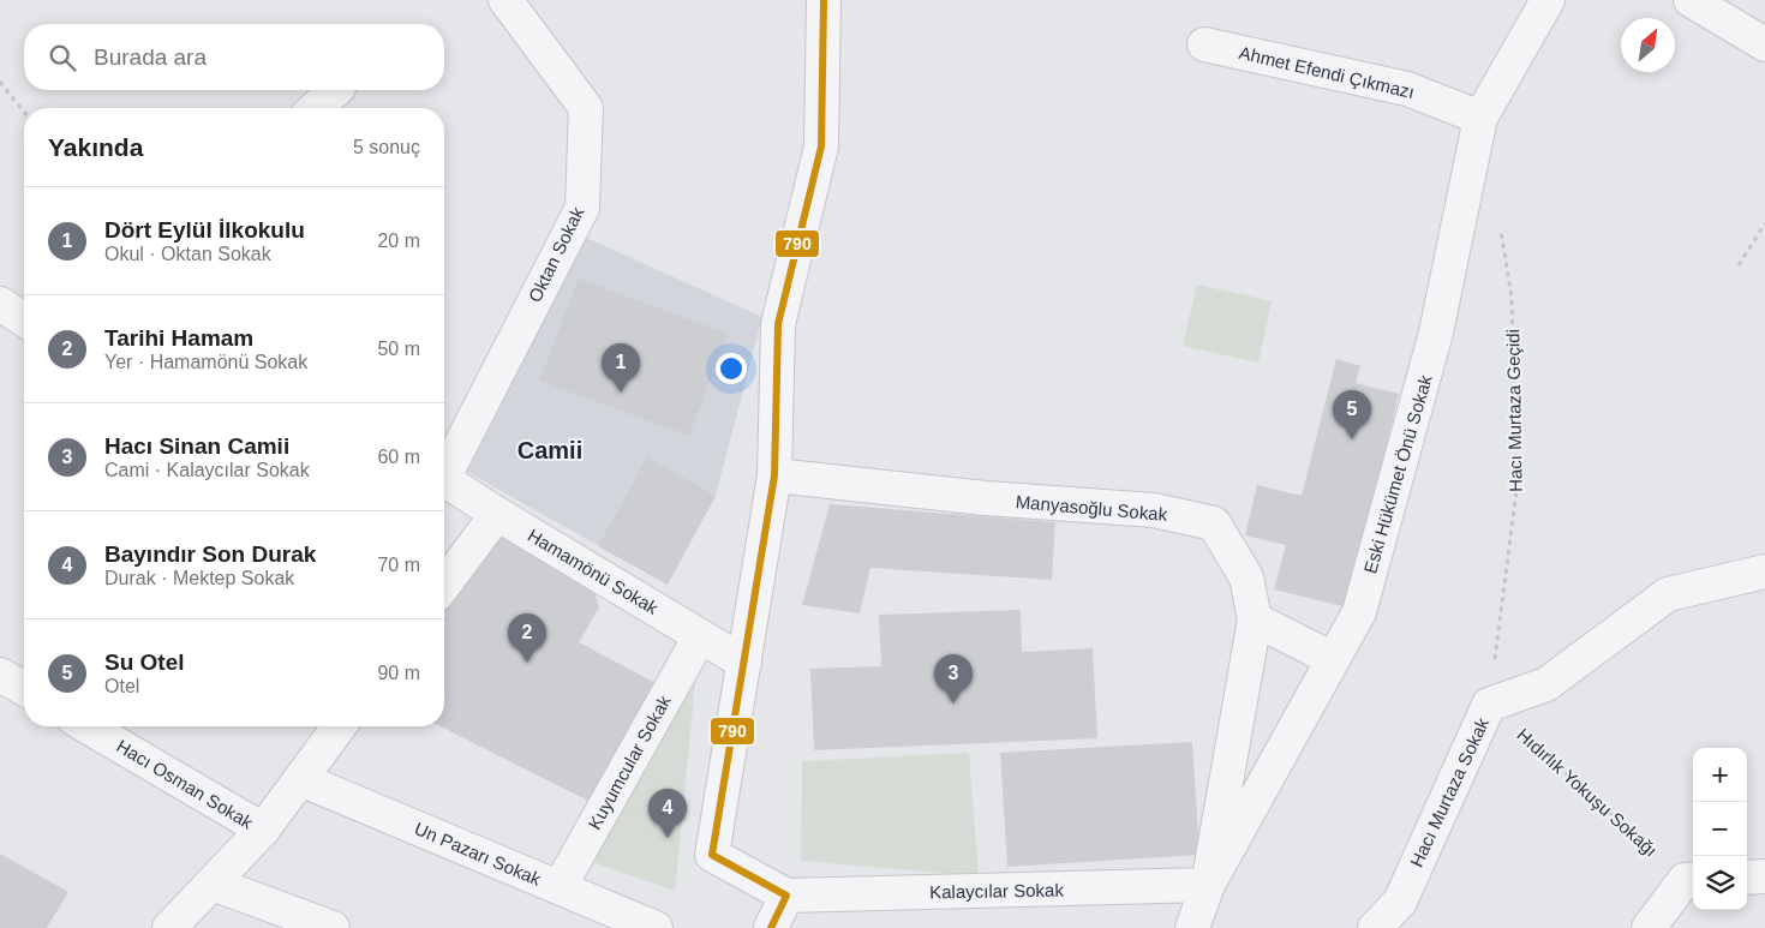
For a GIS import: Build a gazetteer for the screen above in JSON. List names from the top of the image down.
{
  "streets": {
    "street": [
      "Ahmet Efendi Çıkmazı",
      "Oktan Sokak",
      "Eski Hükümet Önü Sokak",
      "Manyasoğlu Sokak",
      "Hamamönü Sokak",
      "Kuyumcular Sokak",
      "Hacı Osman Sokak",
      "Hacı Murtaza Sokak",
      "Un Pazarı Sokak",
      "Kalaycılar Sokak"
    ],
    "path": ["Hacı Murtaza Geçidi", "Hıdırlık Yokuşu Sokağı"]
  },
  "crossings": [
    ["Ahmet Efendi Çıkmazı", "Eski Hükümet Önü Sokak"],
    ["Hacı Murtaza Geçidi", "Hacı Murtaza Sokak"],
    ["Hacı Murtaza Geçidi", "Hıdırlık Yokuşu Sokağı"],
    ["Eski Hükümet Önü Sokak", "Kalaycılar Sokak"],
    ["Hamamönü Sokak", "Kuyumcular Sokak"],
    ["Kuyumcular Sokak", "Un Pazarı Sokak"],
    ["Hacı Murtaza Sokak", "Hıdırlık Yokuşu Sokağı"]
  ],
  "districts": ["Camii"],
  "lines": ["transit line 790"],
  "north": "top right",
  "page": {
    "search": "Burada ara",
    "heading": ["Yakında", "5 sonuç"],
    "list": [
      {
        "mark": "1",
        "name": "Dört Eylül İlkokulu",
        "note": "Okul · Oktan Sokak",
        "value": "20 m"
      },
      {
        "mark": "2",
        "name": "Tarihi Hamam",
        "note": "Yer · Hamamönü Sokak",
        "value": "50 m"
      },
      {
        "mark": "3",
        "name": "Hacı Sinan Camii",
        "note": "Cami · Kalaycılar Sokak",
        "value": "60 m"
      },
      {
        "mark": "4",
        "name": "Bayındır Son Durak",
        "note": "Durak · Mektep Sokak",
        "value": "70 m"
      },
      {
        "mark": "5",
        "name": "Su Otel",
        "note": "Otel",
        "value": "90 m"
      }
    ],
    "pins": [
      "1",
      "5",
      "2",
      "3",
      "4"
    ],
    "map_buttons": ["+", "−"]
  }
}
